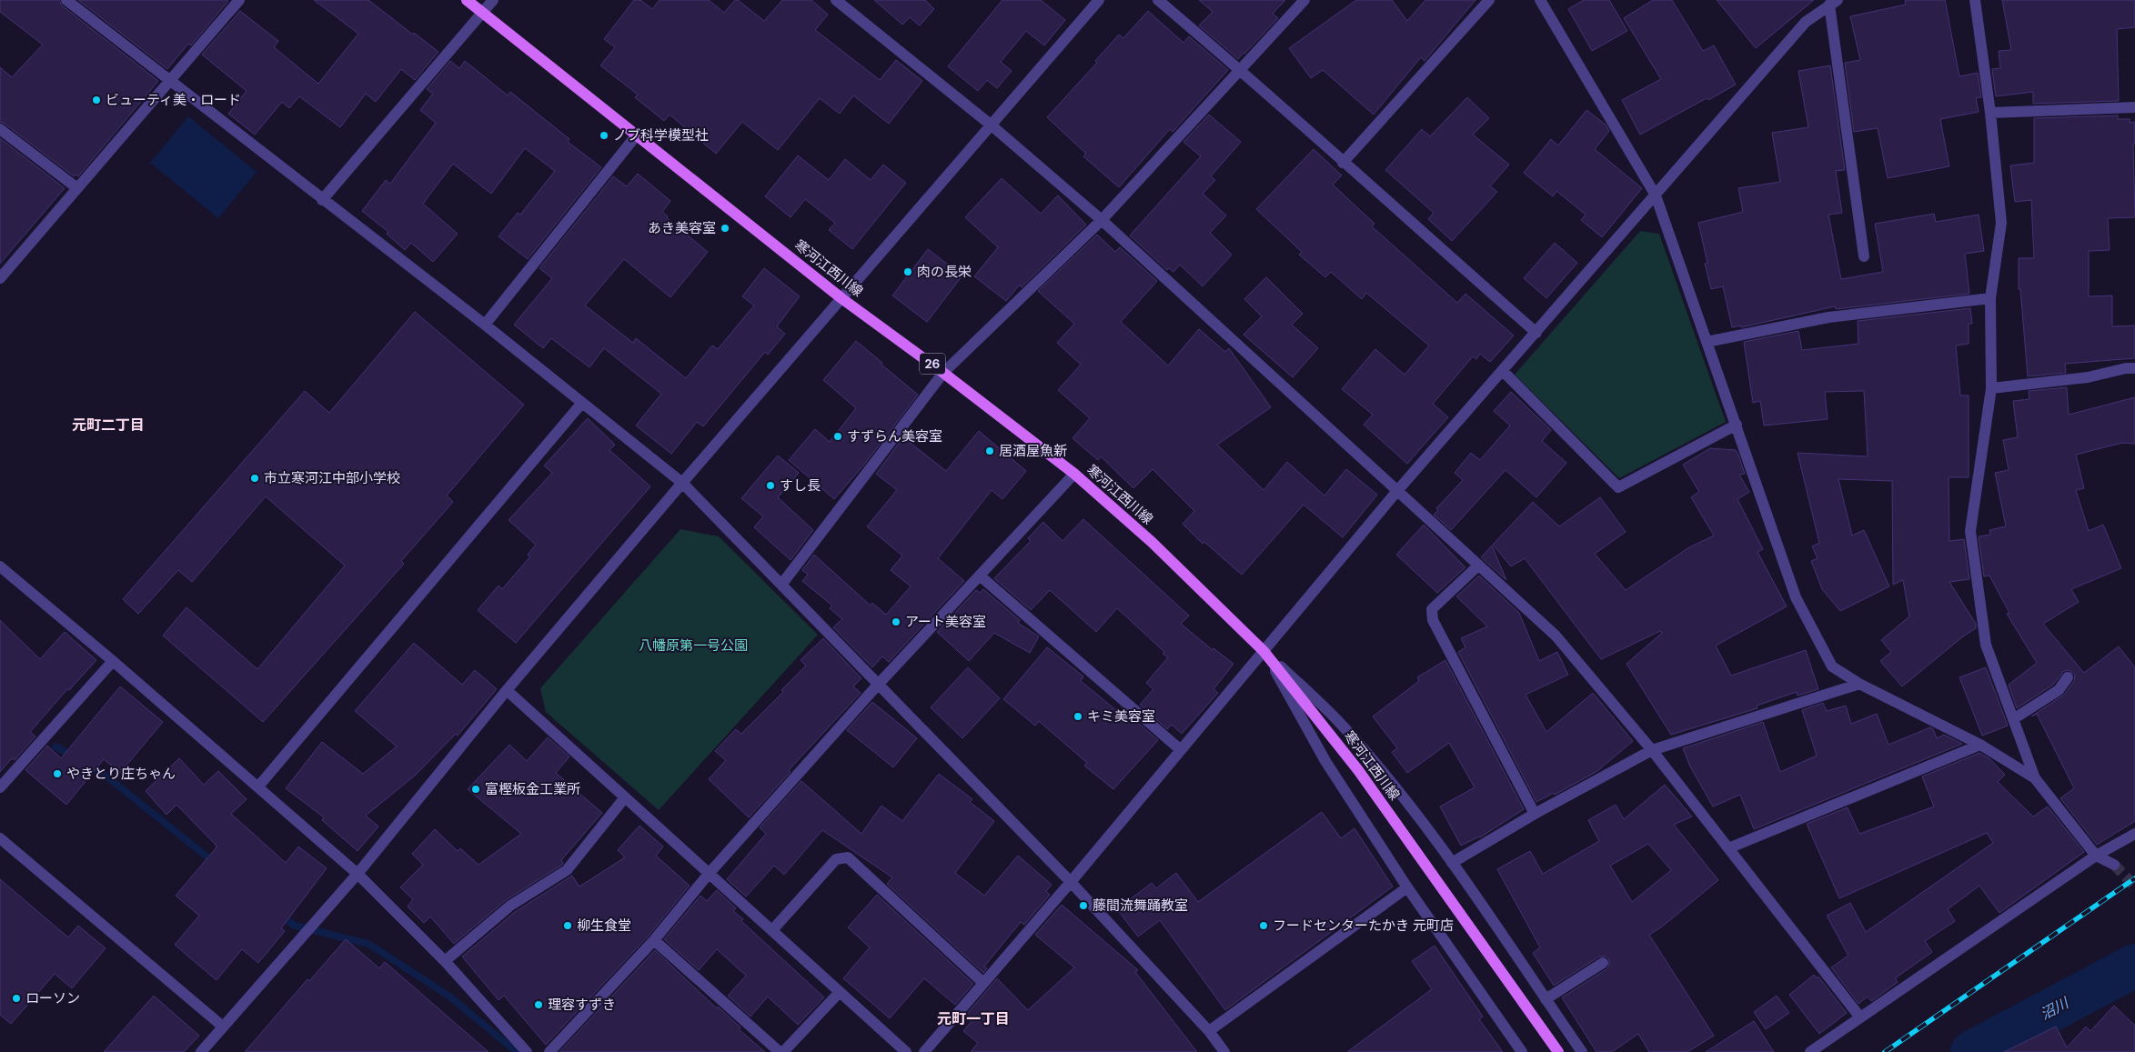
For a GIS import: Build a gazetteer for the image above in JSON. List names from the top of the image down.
{
  "streets": {
    "main road": ["寒河江西川線", "26"]
  },
  "districts": ["元町二丁目", "元町一丁目"],
  "water": ["沼川"],
  "parks": ["八幡原第一号公園"],
  "places": [
    "ビューティ美・ロード",
    "ノブ科学模型社",
    "あき美容室",
    "肉の長栄",
    "すずらん美容室",
    "居酒屋魚新",
    "市立寒河江中部小学校",
    "すし長",
    "アート美容室",
    "キミ美容室",
    "やきとり庄ちゃん",
    "富樫板金工業所",
    "藤間流舞踊教室",
    "柳生食堂",
    "フードセンターたかき 元町店",
    "ローソン",
    "理容すずき"
  ]
}
